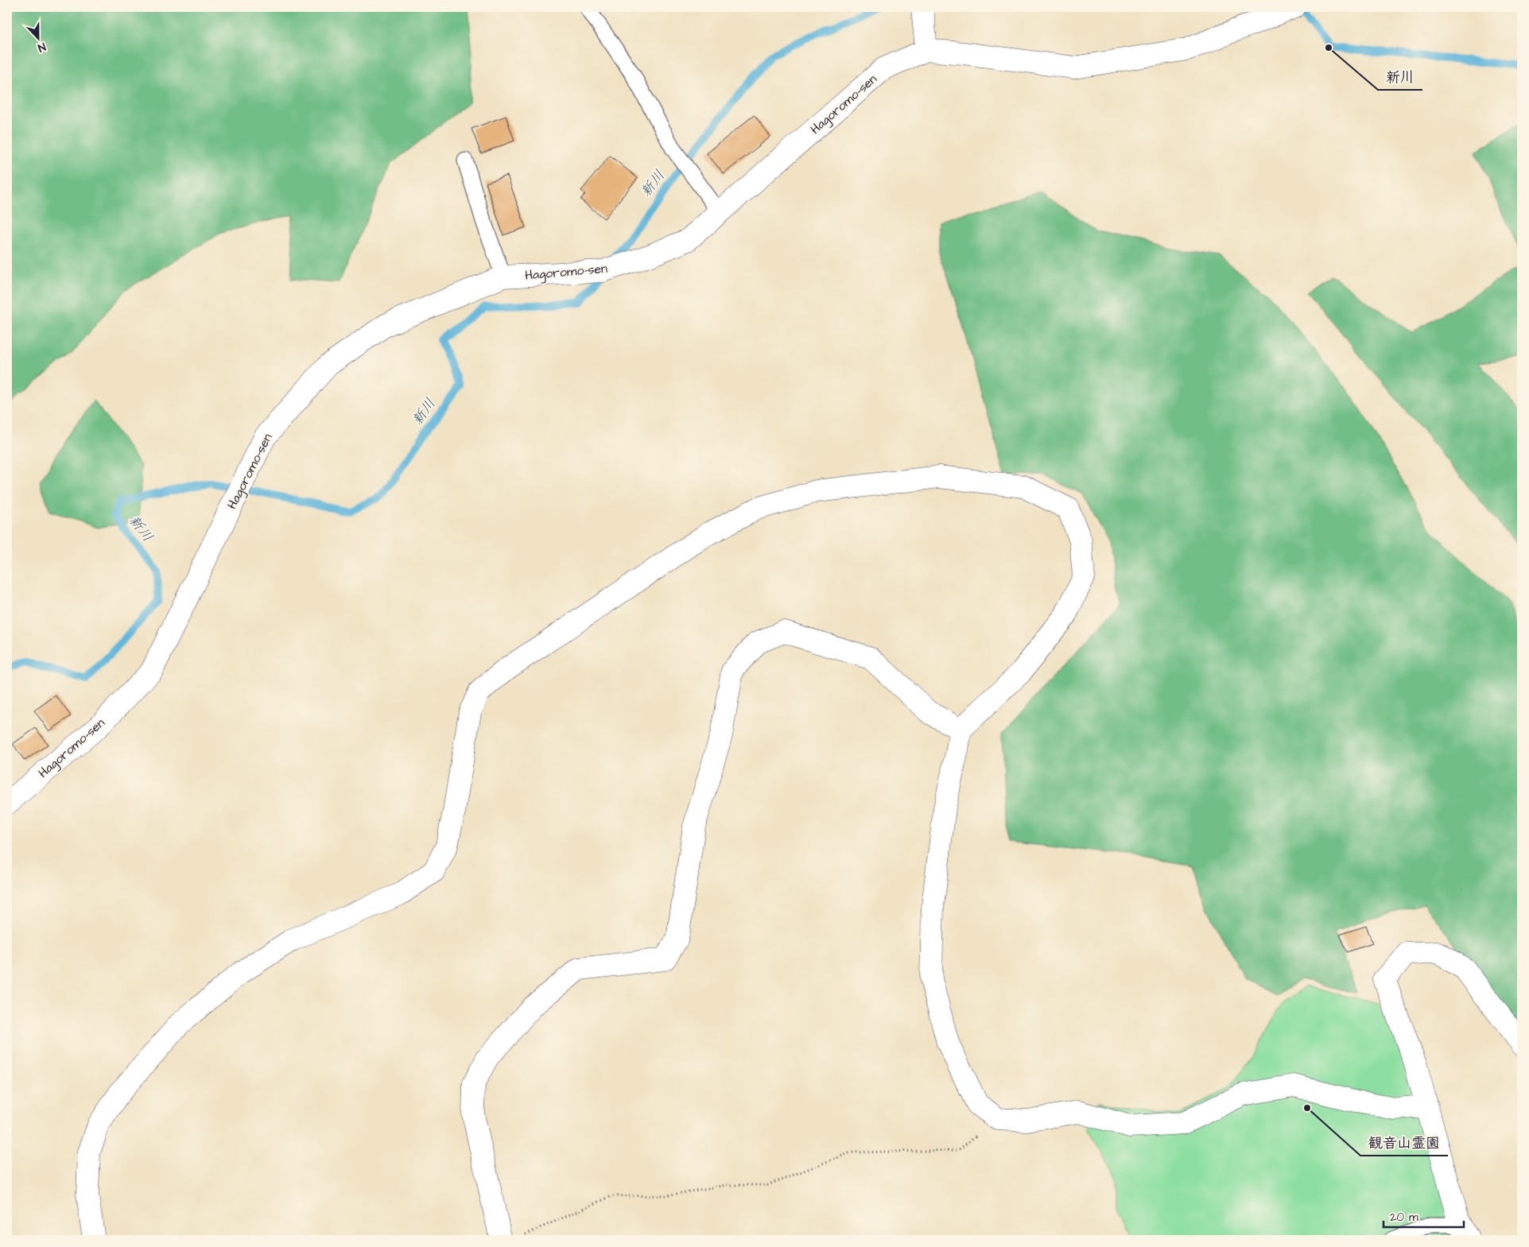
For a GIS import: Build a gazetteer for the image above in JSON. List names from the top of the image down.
{
  "streets": {
    "street": ["Hagoromo-sen"]
  },
  "water": ["新川"],
  "places": ["新川", "観音山霊園"],
  "scale_bar": "20 m",
  "north": "bottom"
}
